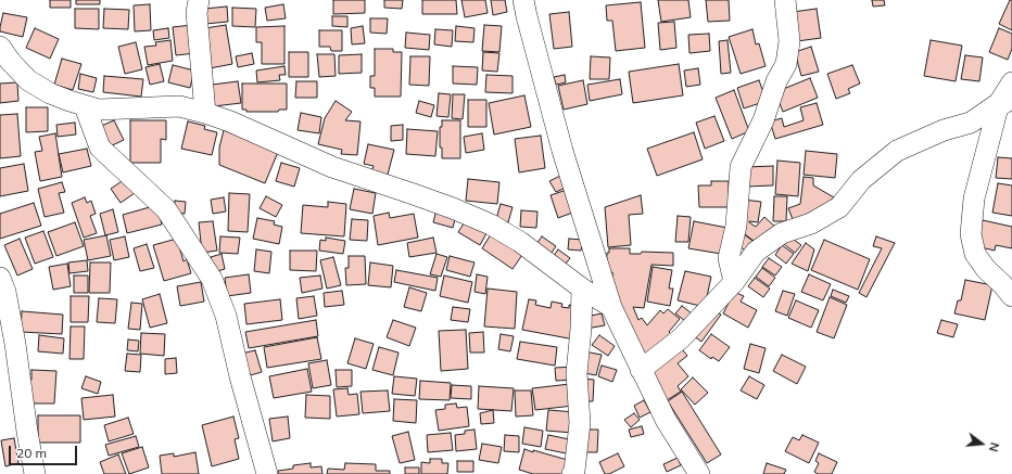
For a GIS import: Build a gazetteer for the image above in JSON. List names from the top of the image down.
{
  "scale_bar": "20 m",
  "north": "right"
}
